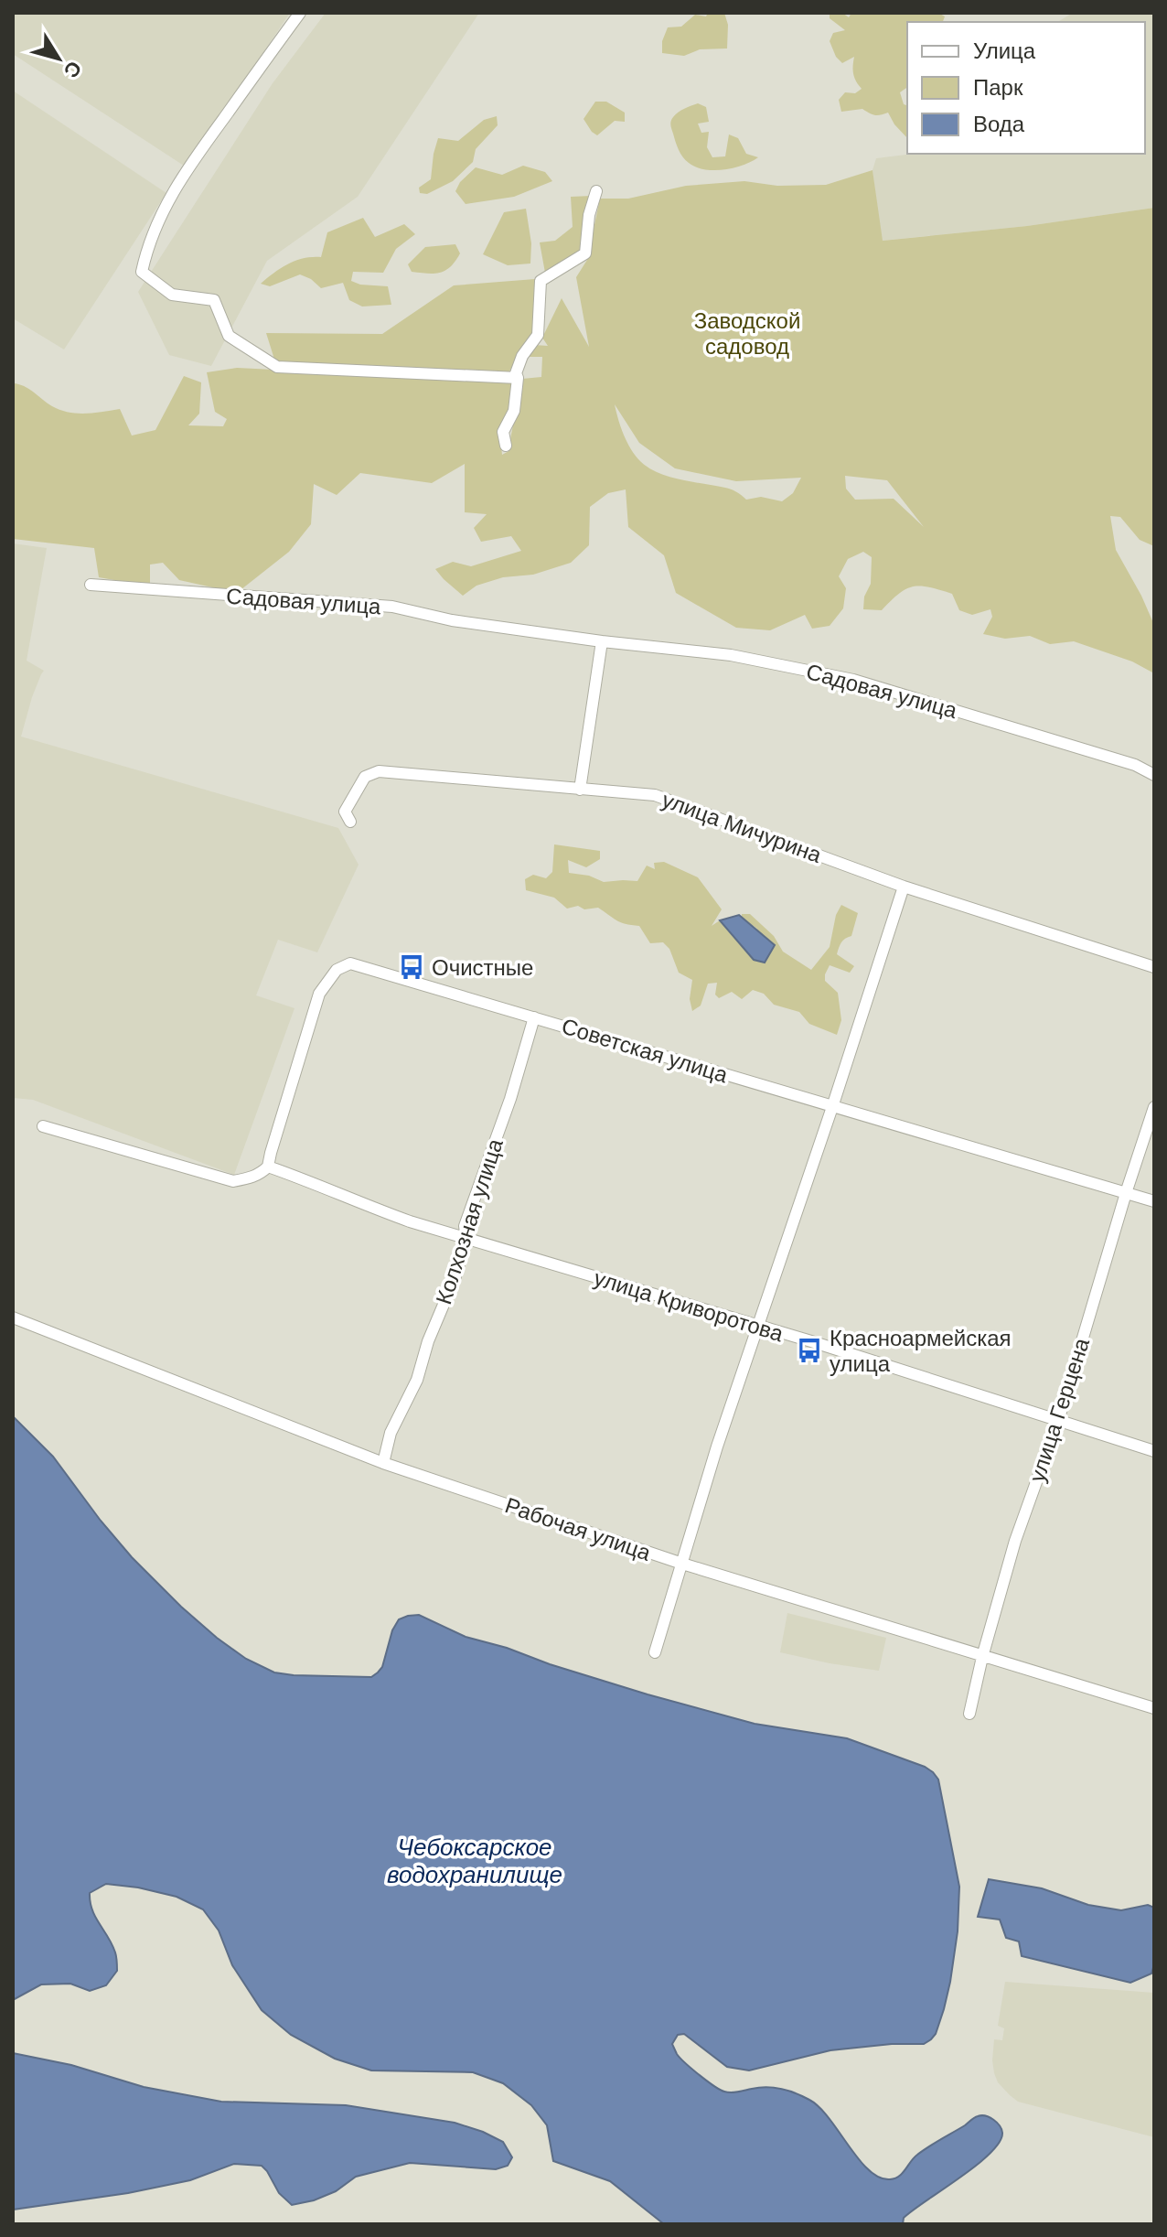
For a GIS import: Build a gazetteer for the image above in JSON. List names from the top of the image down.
{
  "streets": {
    "street": [
      "Садовая улица",
      "улица Мичурина",
      "Советская улица",
      "Колхозная улица",
      "улица Криворотова",
      "улица Герцена",
      "Рабочая улица"
    ]
  },
  "crossings": [
    ["Советская улица", "Колхозная улица"],
    ["Советская улица", "улица Криворотова"],
    ["Советская улица", "улица Герцена"],
    ["Колхозная улица", "улица Криворотова"],
    ["Колхозная улица", "Рабочая улица"],
    ["улица Криворотова", "улица Герцена"],
    ["улица Герцена", "Рабочая улица"]
  ],
  "water": ["Чебоксарское водохранилище"],
  "parks": ["Заводской садовод"],
  "places": {
    "bus stop": ["Очистные", "Красноармейская улица"]
  },
  "legend": ["Улица", "Парк", "Вода"],
  "north": "bottom right"
}
